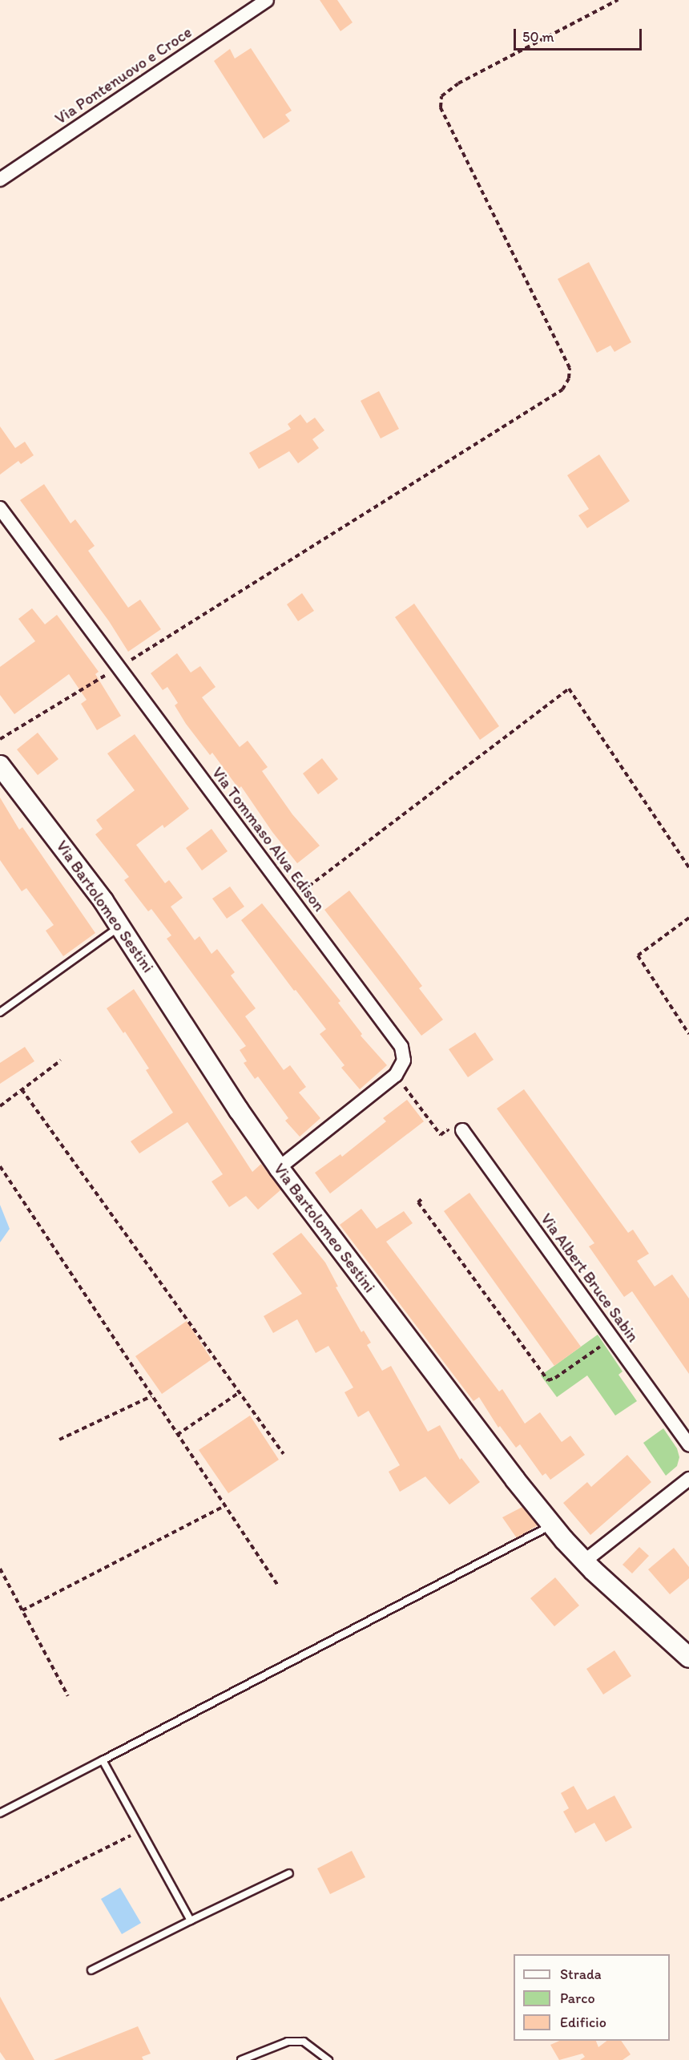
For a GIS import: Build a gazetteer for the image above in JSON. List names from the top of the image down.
{
  "streets": {
    "main road": ["Via Bartolomeo Sestini"],
    "street": ["Via Pontenuovo e Croce", "Via Tommaso Alva Edison", "Via Albert Bruce Sabin"]
  },
  "legend": ["Strada", "Parco", "Edificio"],
  "scale_bar": "50 m"
}
